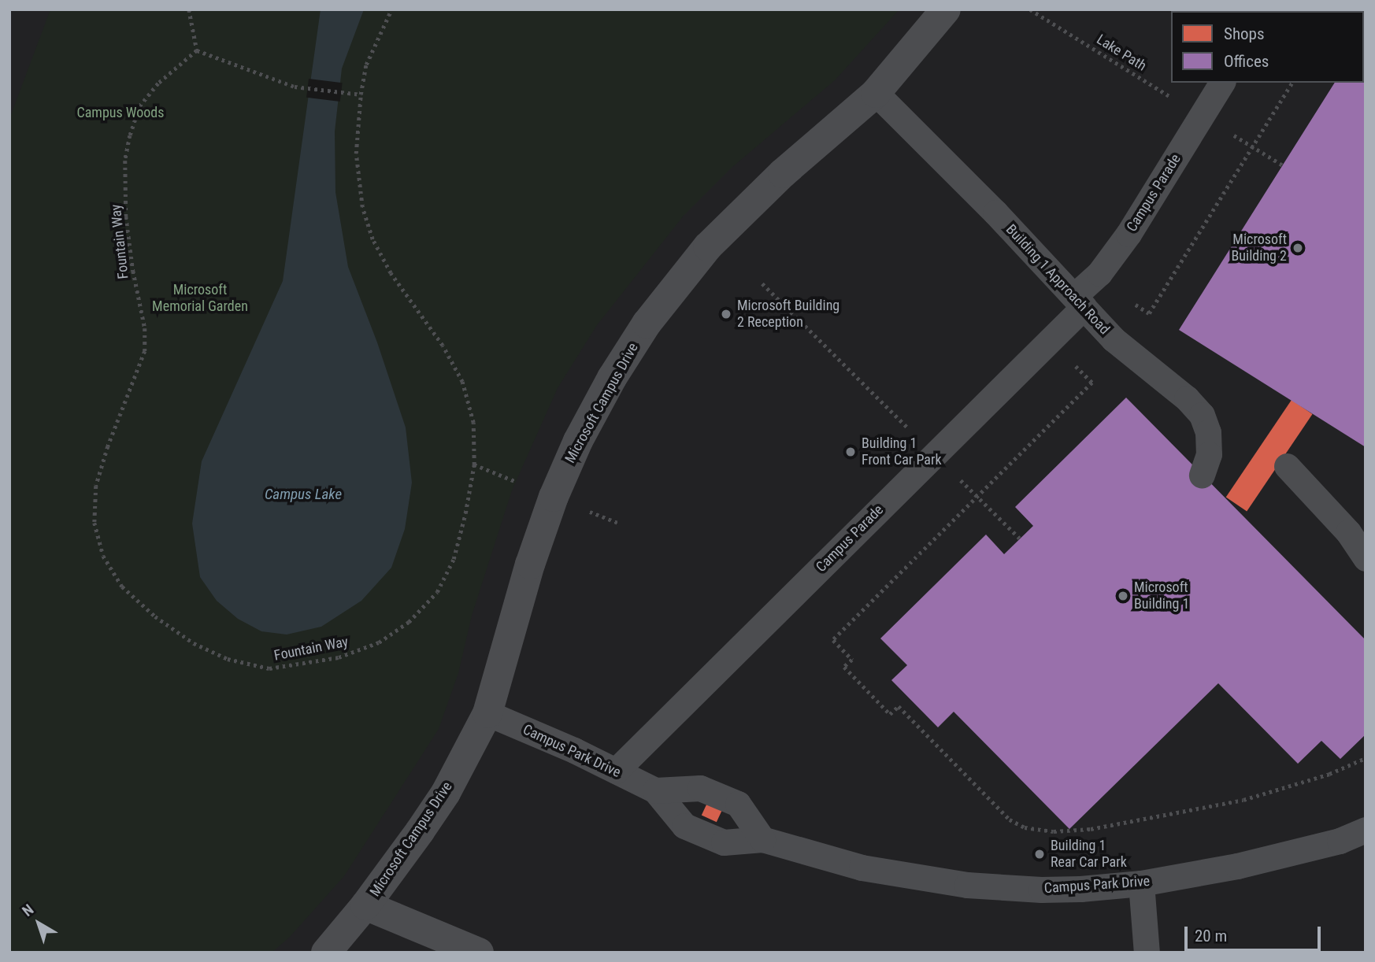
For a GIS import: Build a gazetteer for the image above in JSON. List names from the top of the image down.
{
  "streets": {
    "street": ["Microsoft Campus Drive"],
    "lane": ["Campus Parade", "Building 1 Approach Road", "Campus Park Drive"],
    "path": ["Lake Path", "Fountain Way"]
  },
  "crossings": [
    ["Lake Path", "Campus Parade"],
    ["Campus Parade", "Building 1 Approach Road"],
    ["Campus Parade", "Campus Park Drive"],
    ["Building 1 Approach Road", "Microsoft Campus Drive"],
    ["Microsoft Campus Drive", "Campus Park Drive"]
  ],
  "water": ["Campus Lake"],
  "parks": ["Campus Woods", "Microsoft Memorial Garden"],
  "places": [
    "Microsoft Building 2",
    "Microsoft Building 2 Reception",
    "Building 1 Front Car Park",
    "Microsoft Building 1",
    "Building 1 Rear Car Park"
  ],
  "legend": ["Shops", "Offices"],
  "scale_bar": "20 m",
  "north": "top left"
}
